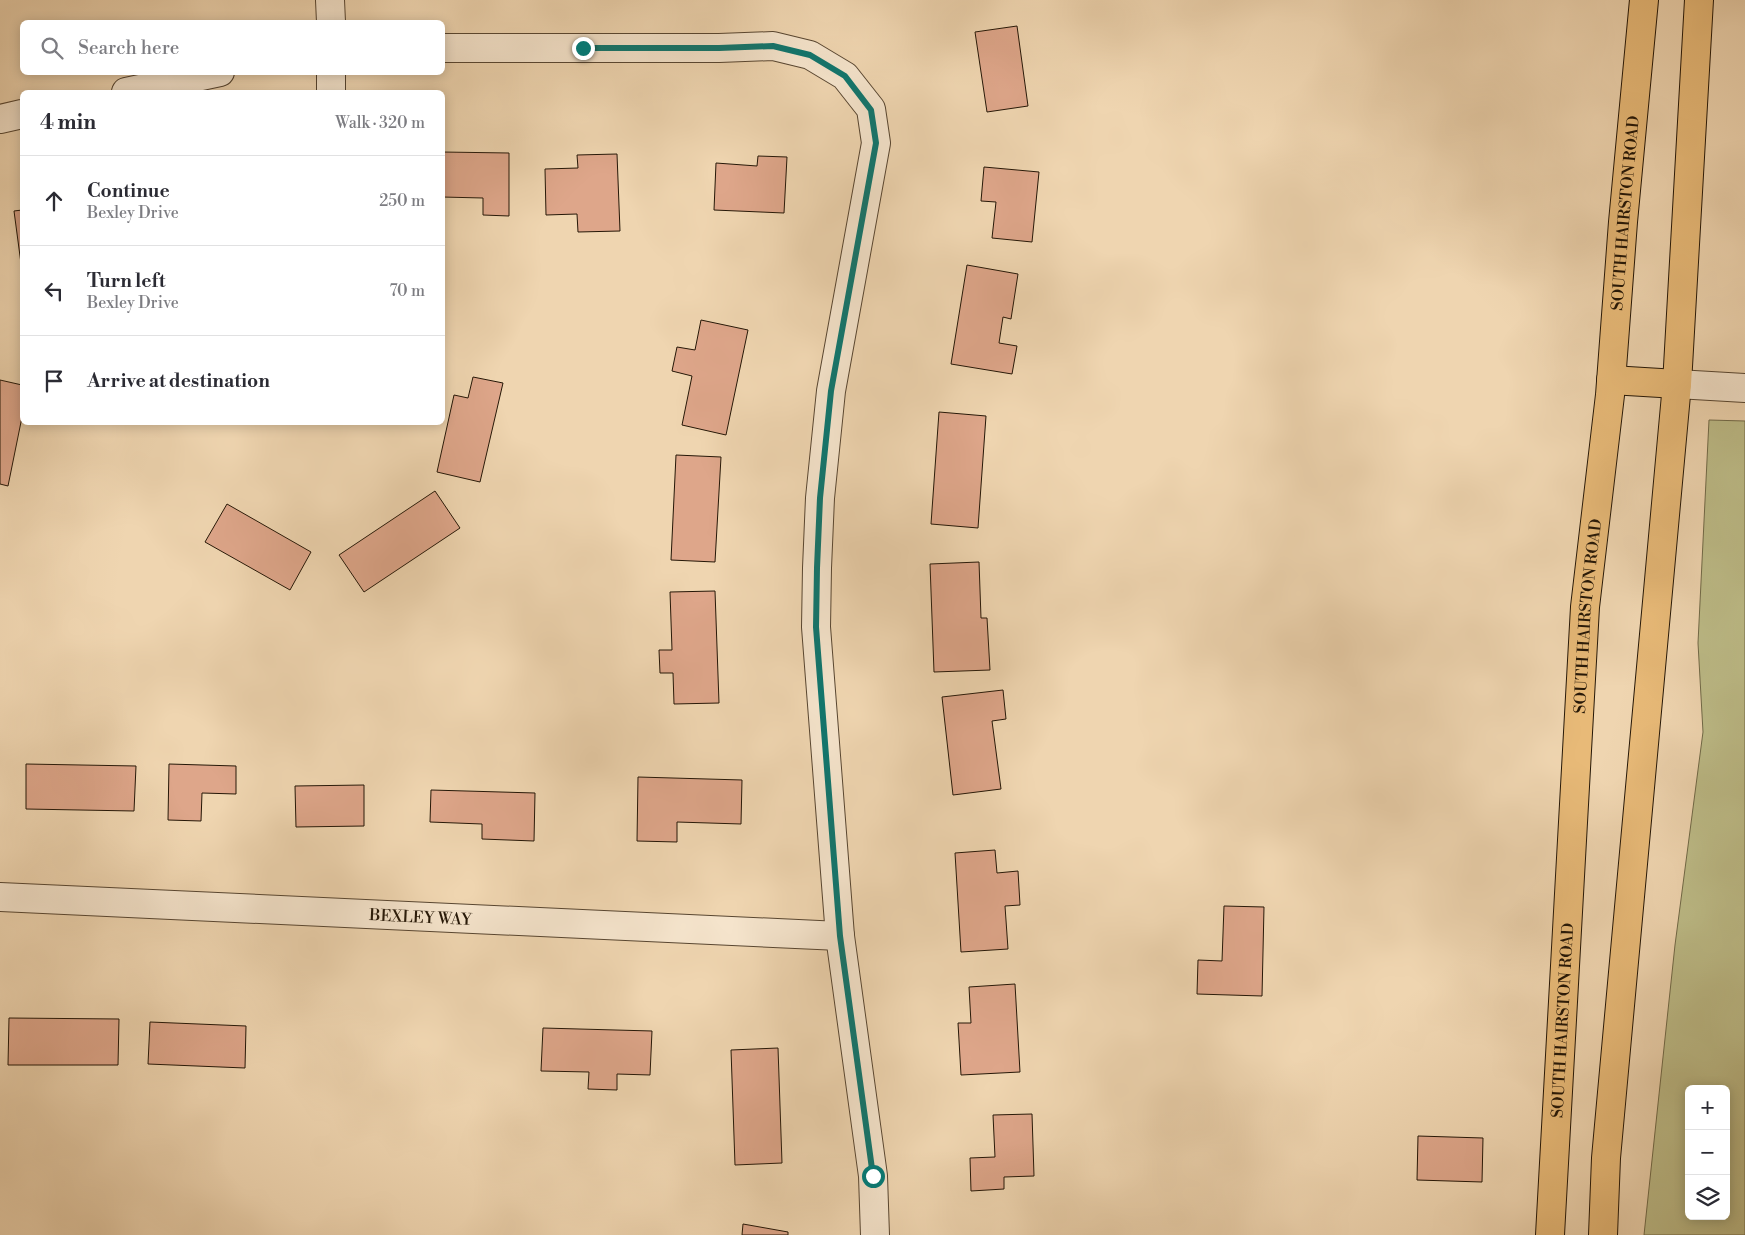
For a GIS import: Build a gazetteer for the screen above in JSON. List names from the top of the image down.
{
  "streets": {
    "main road": ["SOUTH HAIRSTON ROAD"],
    "street": ["BEXLEY WAY"]
  },
  "page": {
    "search": "Search here",
    "heading": ["4 min", "Walk · 320 m"],
    "list": [
      ["Continue", "Bexley Drive", "250 m"],
      ["Turn left", "Bexley Drive", "70 m"],
      "Arrive at destination"
    ],
    "map_buttons": ["+", "−"]
  }
}
